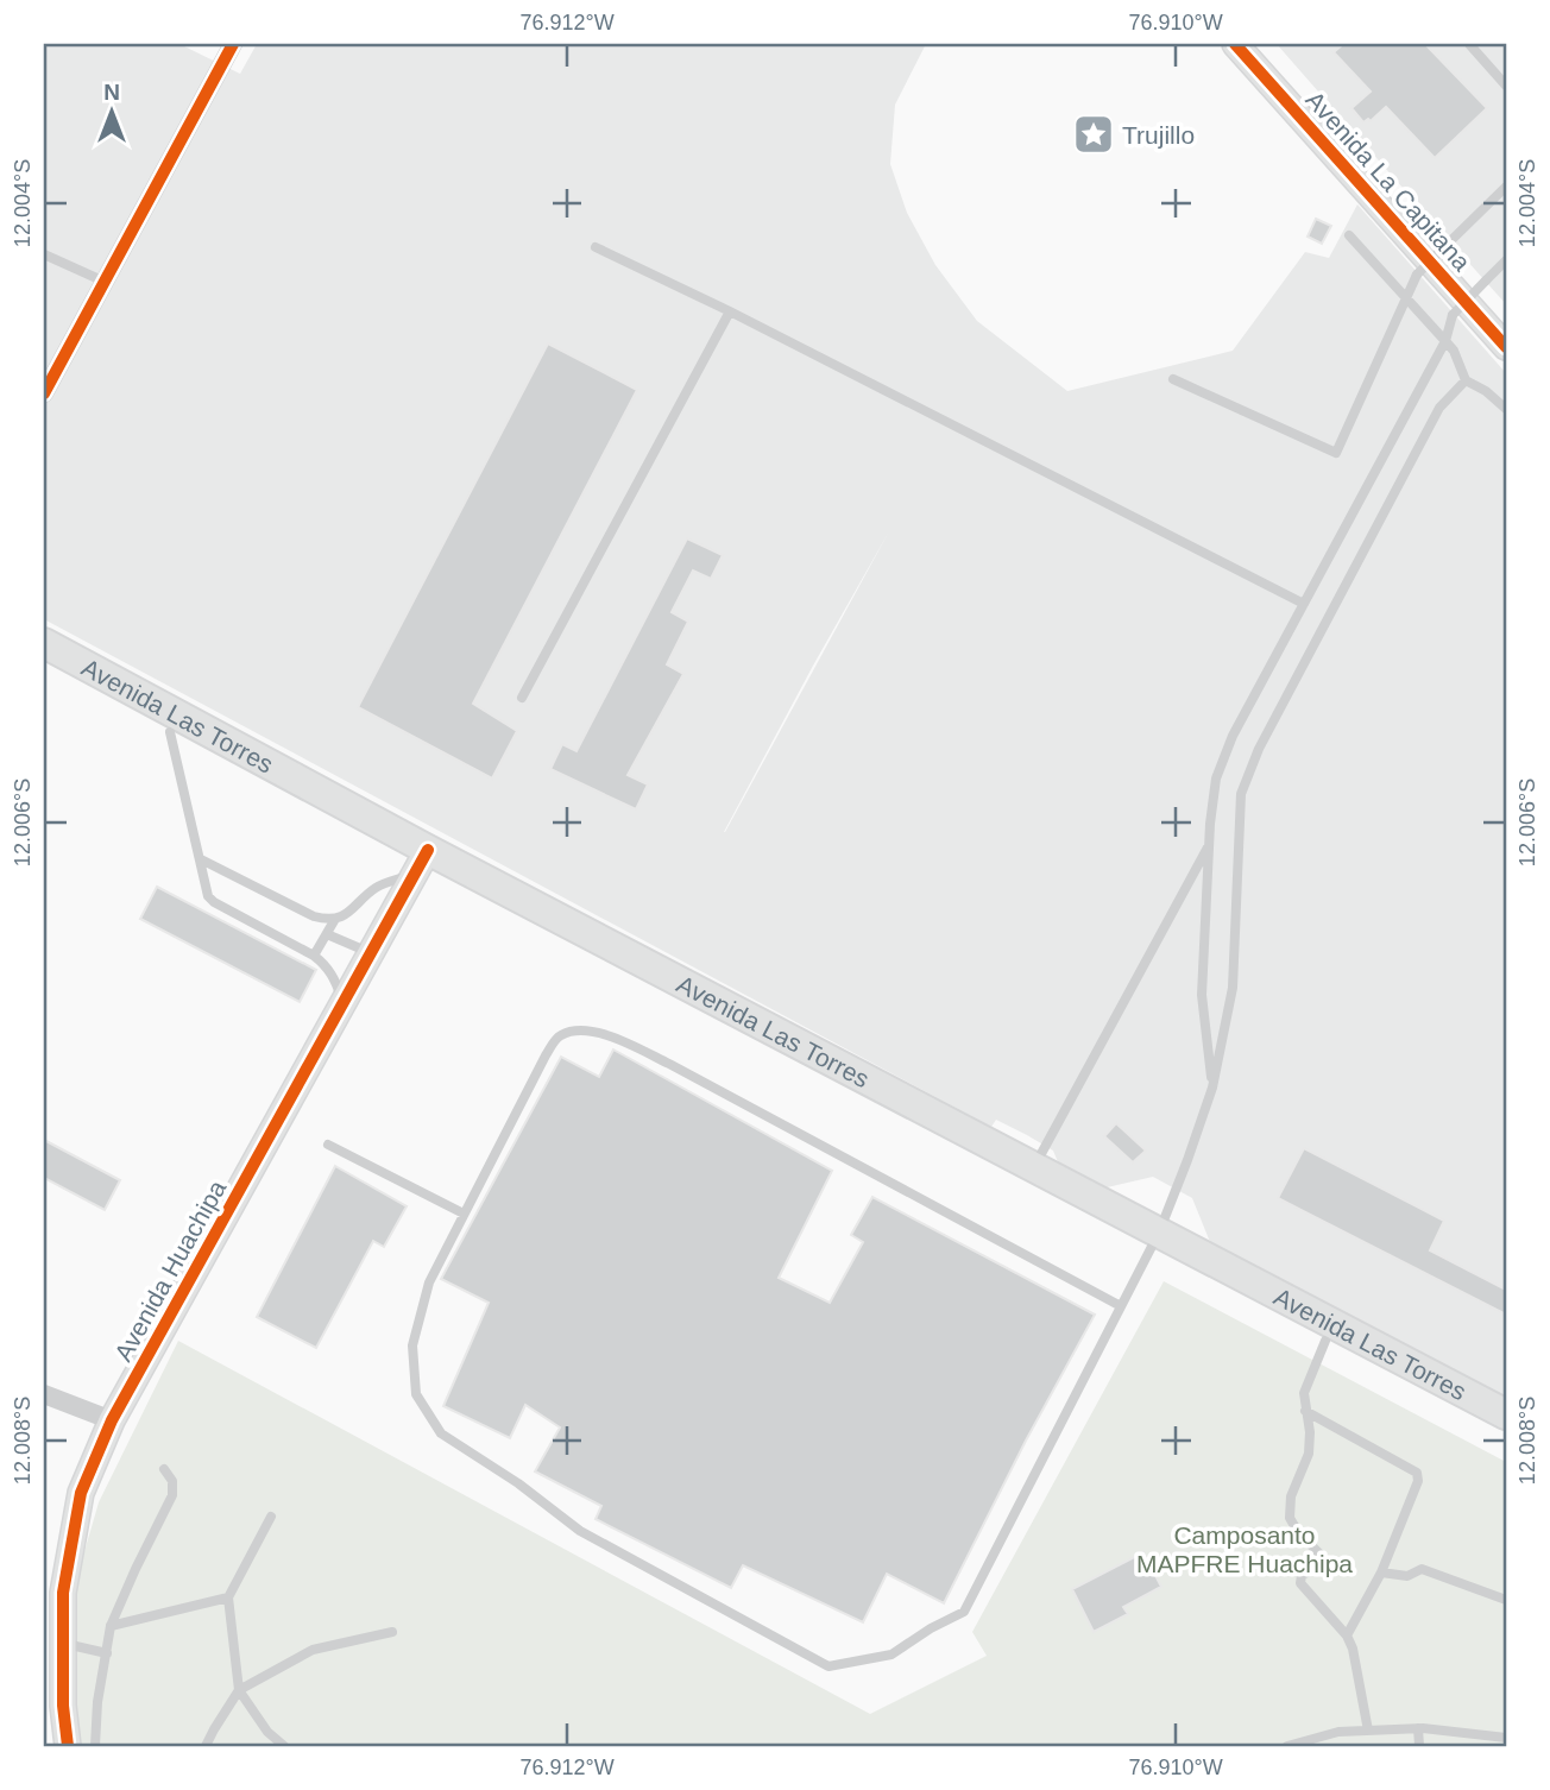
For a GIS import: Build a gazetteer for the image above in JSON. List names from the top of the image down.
{
  "streets": {
    "main road": ["Avenida Las Torres"],
    "street": ["Avenida La Capitana", "Avenida Huachipa"]
  },
  "crossings": [
    ["Avenida Las Torres", "Avenida Huachipa"]
  ],
  "parks": ["Camposanto MAPFRE Huachipa"],
  "places": {
    "place": ["Trujillo"]
  },
  "north": "top",
  "coordinates": [
    "76.912°W",
    "76.910°W",
    "12.004°S",
    "12.006°S",
    "12.008°S"
  ]
}
